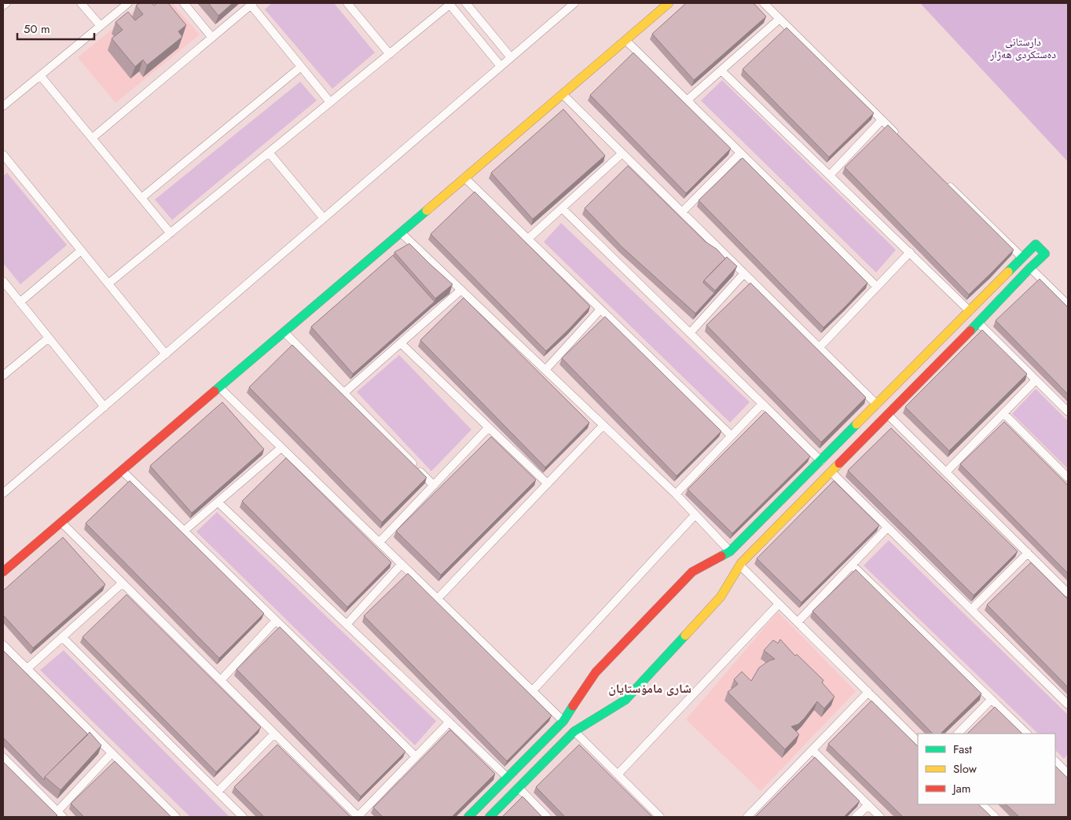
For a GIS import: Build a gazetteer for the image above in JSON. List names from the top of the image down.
{
  "districts": ["شاری مامۆستایان"],
  "parks": ["دارستانی دەستکردی هەژار"],
  "legend": ["Fast", "Slow", "Jam"],
  "scale_bar": "50 m"
}
